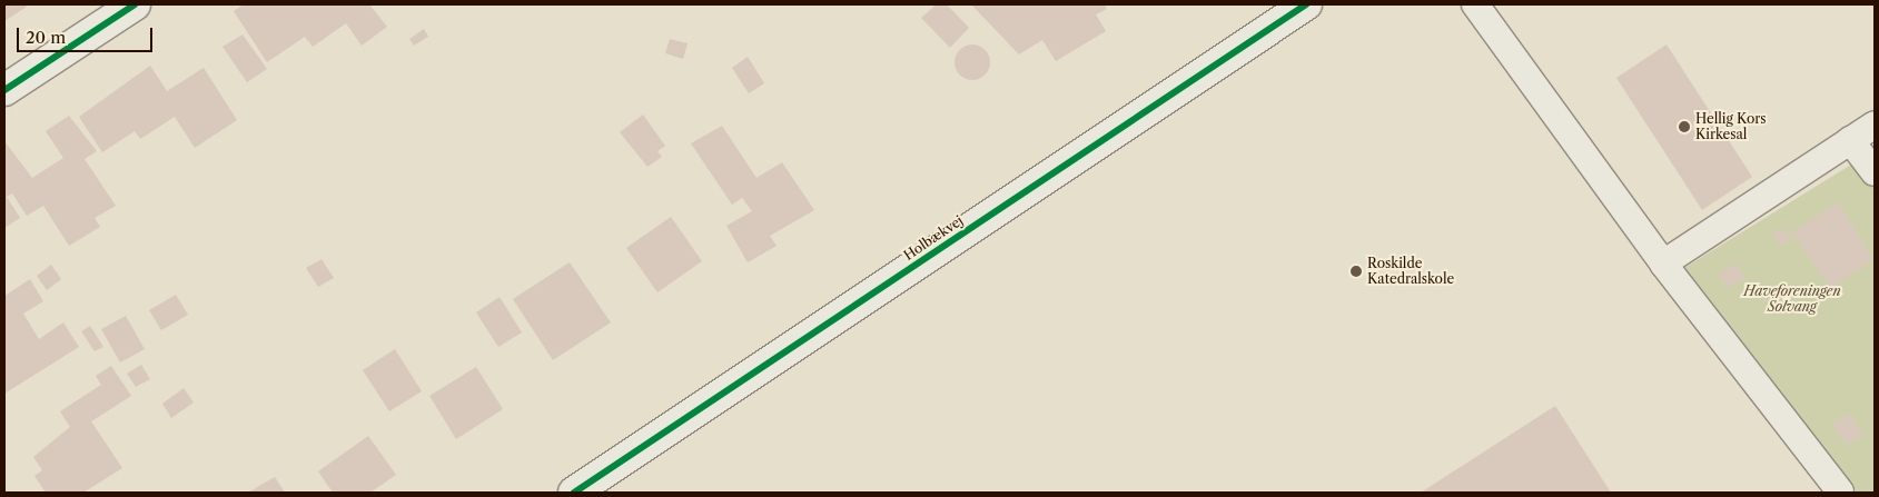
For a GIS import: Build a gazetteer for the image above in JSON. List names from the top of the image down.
{
  "streets": {
    "street": ["Holbækvej"]
  },
  "parks": ["Haveforeningen Solvang"],
  "places": ["Hellig Kors Kirkesal", "Roskilde Katedralskole"],
  "scale_bar": "20 m"
}
